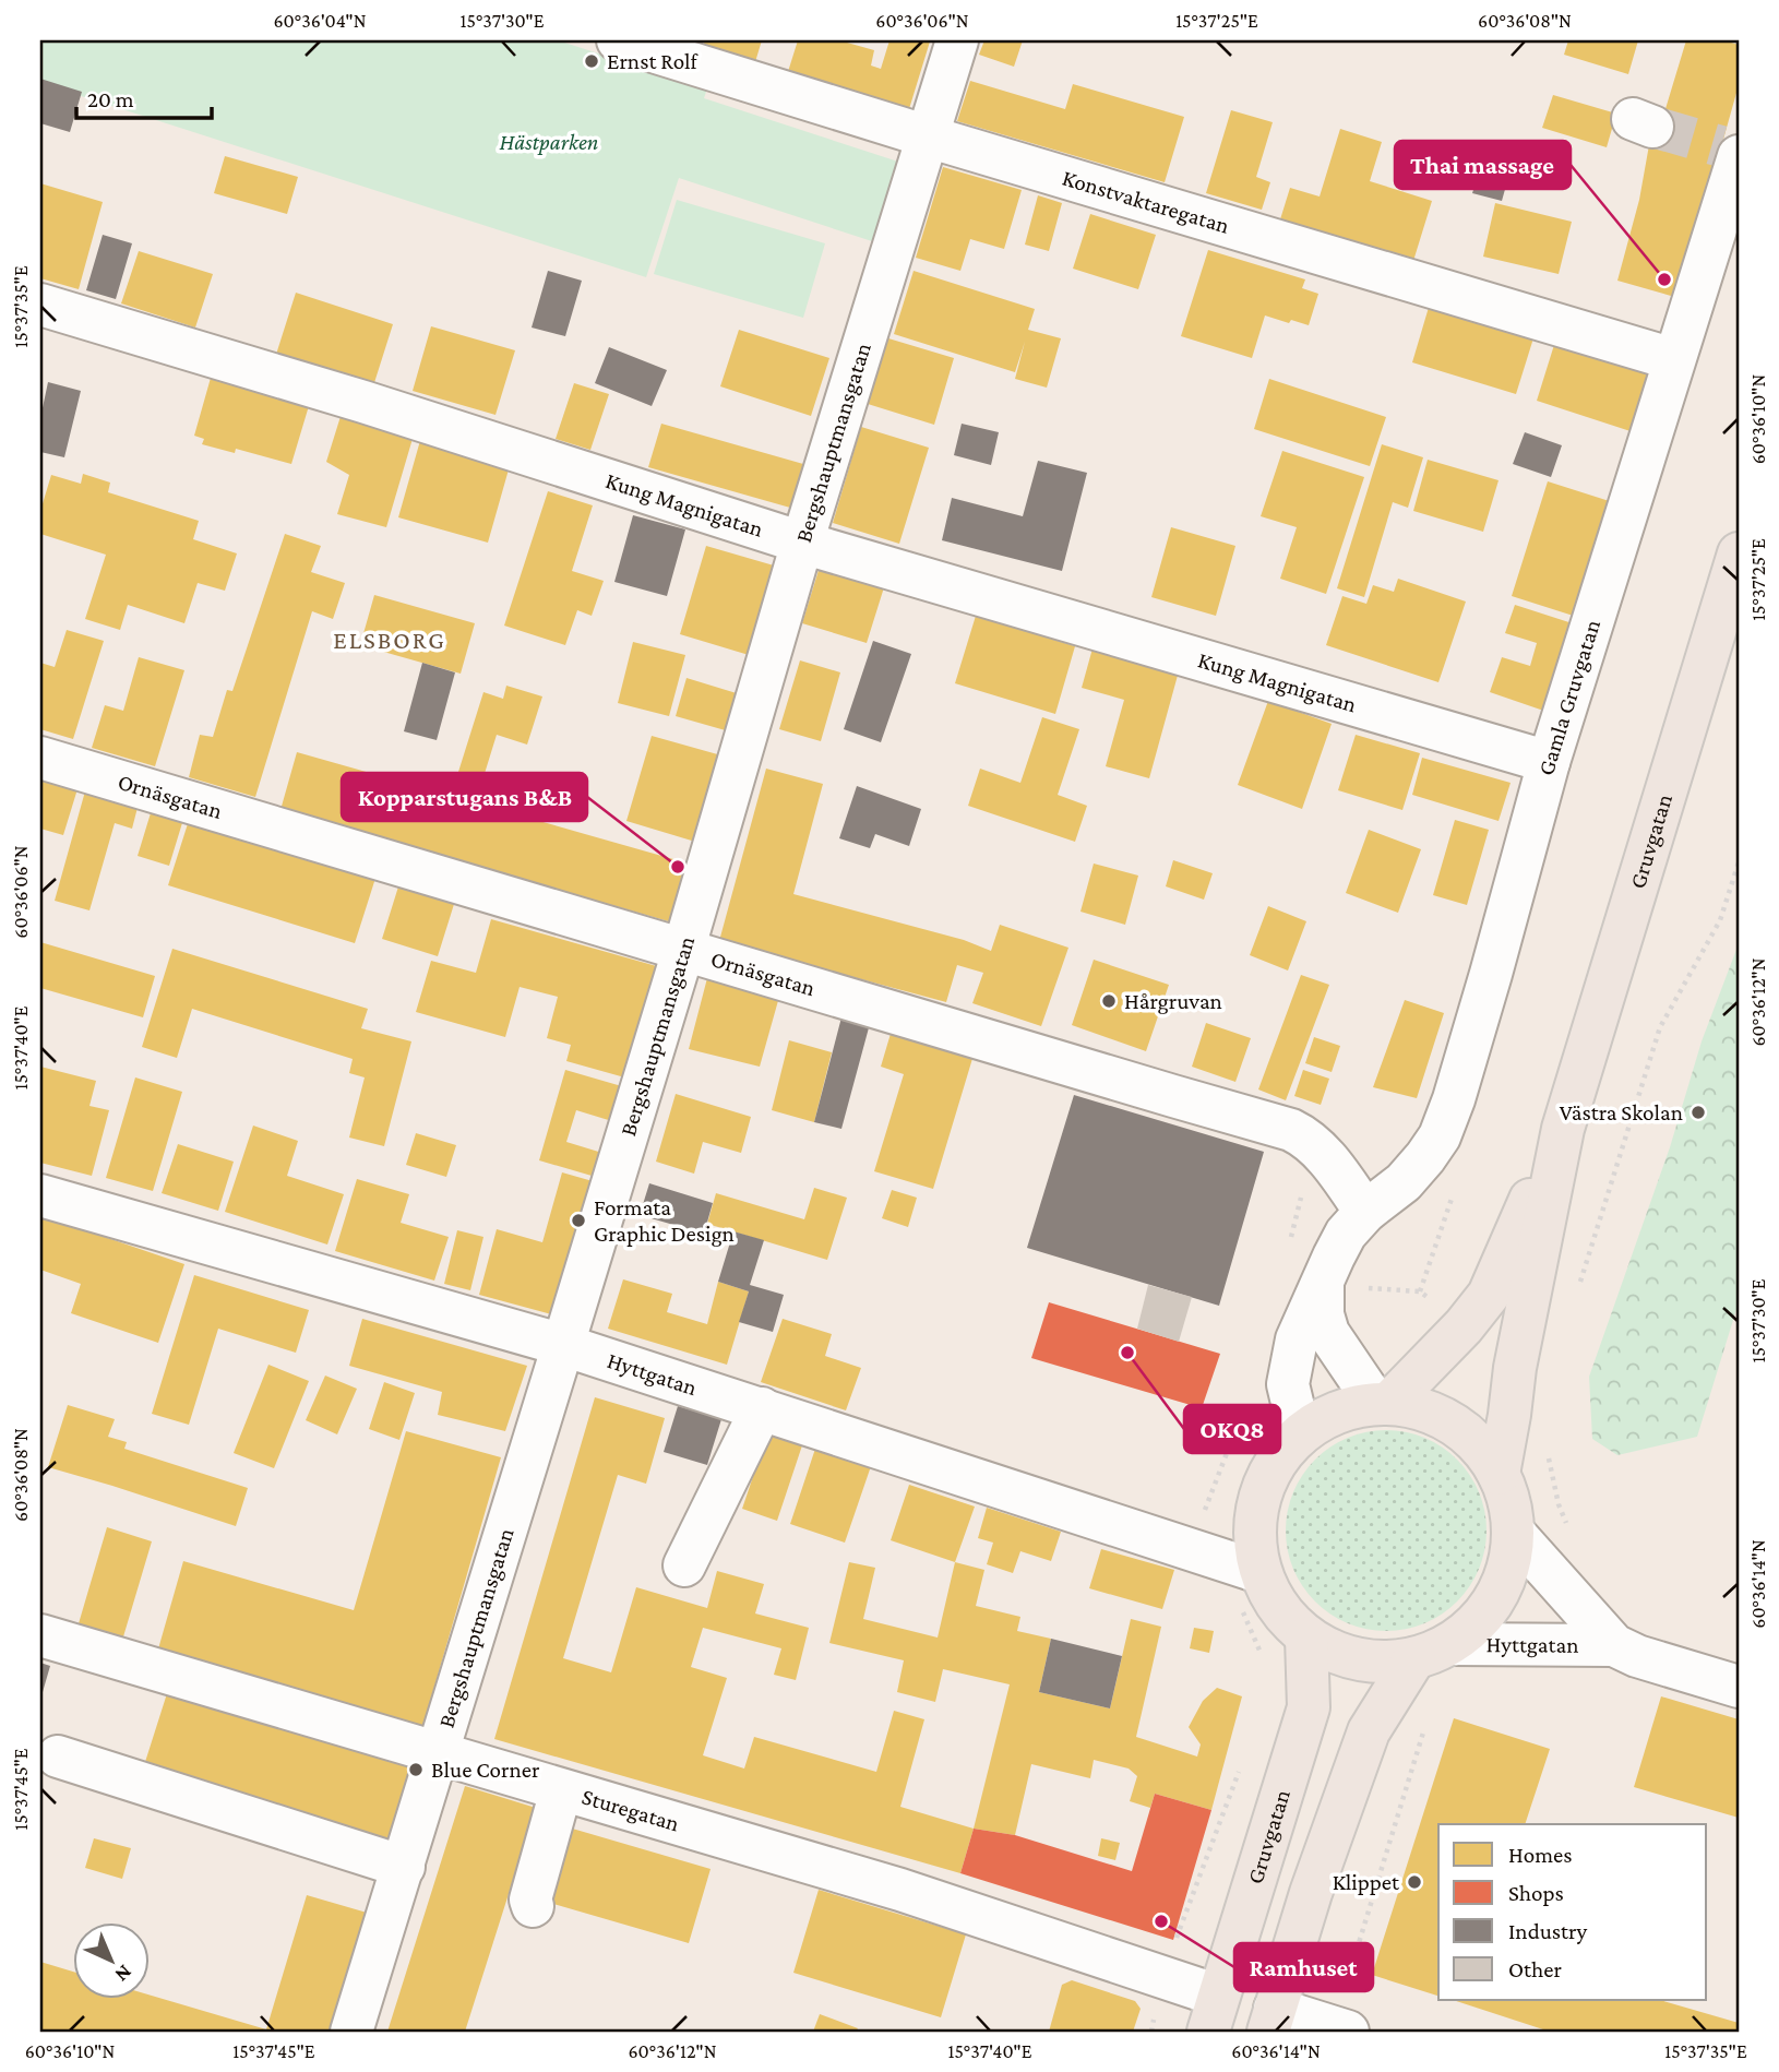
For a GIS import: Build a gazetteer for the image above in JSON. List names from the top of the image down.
{
  "streets": {
    "main road": ["Gruvgatan"],
    "street": [
      "Konstvaktaregatan",
      "Bergshauptmansgatan",
      "Kung Magnigatan",
      "Gamla Gruvgatan",
      "Ornäsgatan",
      "Hyttgatan",
      "Sturegatan"
    ]
  },
  "crossings": [
    ["Konstvaktaregatan", "Bergshauptmansgatan"],
    ["Konstvaktaregatan", "Gamla Gruvgatan"],
    ["Bergshauptmansgatan", "Kung Magnigatan"],
    ["Bergshauptmansgatan", "Ornäsgatan"],
    ["Bergshauptmansgatan", "Hyttgatan"],
    ["Bergshauptmansgatan", "Sturegatan"],
    ["Kung Magnigatan", "Gamla Gruvgatan"],
    ["Gamla Gruvgatan", "Ornäsgatan"],
    ["Gamla Gruvgatan", "Gruvgatan"],
    ["Gamla Gruvgatan", "Hyttgatan"],
    ["Gruvgatan", "Hyttgatan"],
    ["Gruvgatan", "Sturegatan"]
  ],
  "districts": ["ELSBORG"],
  "parks": ["Hästparken"],
  "places": [
    "Ernst Rolf",
    "Thai massage",
    "Kopparstugans B&B",
    "Hårgruvan",
    "Västra Skolan",
    "Formata Graphic Design",
    "OKQ8",
    "Blue Corner",
    "Klippet",
    "Ramhuset"
  ],
  "legend": [
    "Homes",
    "Shops",
    "Industry",
    "Other"
  ],
  "scale_bar": "20 m",
  "north": "bottom right",
  "coordinates": [
    "60°36'04\"N",
    "15°37'30\"E",
    "60°36'06\"N",
    "15°37'25\"E",
    "60°36'08\"N",
    "15°37'35\"E",
    "60°36'10\"N",
    "60°36'12\"N",
    "15°37'40\"E",
    "60°36'14\"N",
    "15°37'45\"E"
  ]
}
